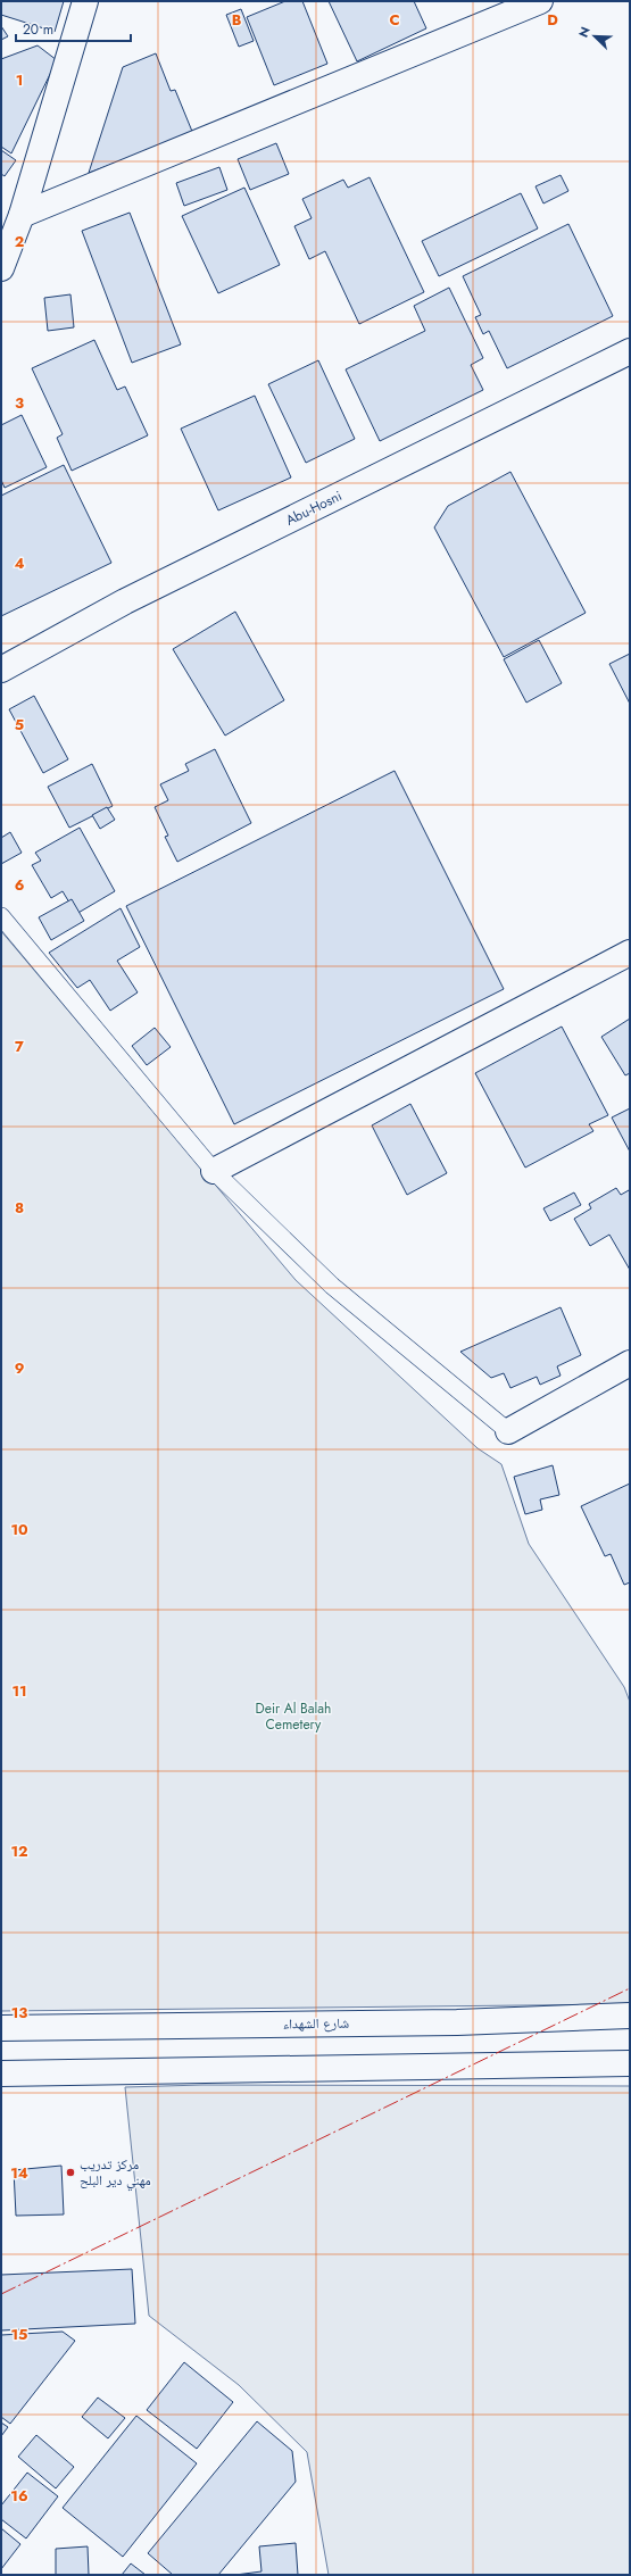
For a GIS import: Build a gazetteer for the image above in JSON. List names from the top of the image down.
{
  "streets": {
    "street": ["Abu-Hosni", "شارع الشهداء"]
  },
  "parks": ["Deir Al Balah Cemetery"],
  "places": ["مركز تدريب مهني دير البلح"],
  "scale_bar": "20 m",
  "north": "top left",
  "grid": {
    "columns": ["B", "C", "D"],
    "rows": [
      "1",
      "2",
      "3",
      "4",
      "5",
      "6",
      "7",
      "8",
      "9",
      "10",
      "11",
      "12",
      "13",
      "14",
      "15",
      "16"
    ]
  }
}
